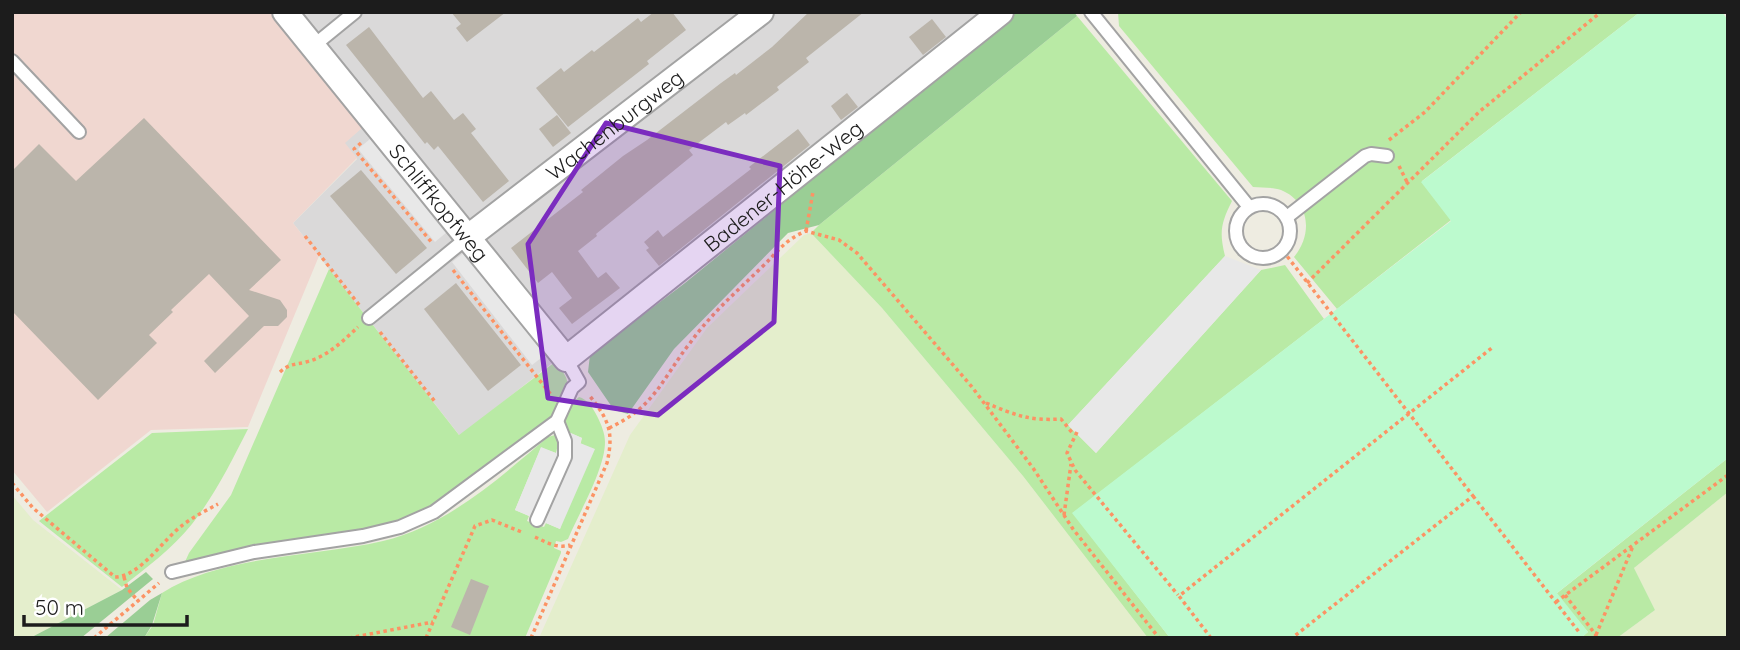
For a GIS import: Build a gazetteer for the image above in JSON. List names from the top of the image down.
{
  "streets": {
    "street": ["Wachenburgweg", "Badener-Höhe-Weg", "Schliffkopfweg"]
  },
  "crossings": [
    ["Wachenburgweg", "Schliffkopfweg"],
    ["Badener-Höhe-Weg", "Schliffkopfweg"]
  ],
  "scale_bar": "50 m"
}
